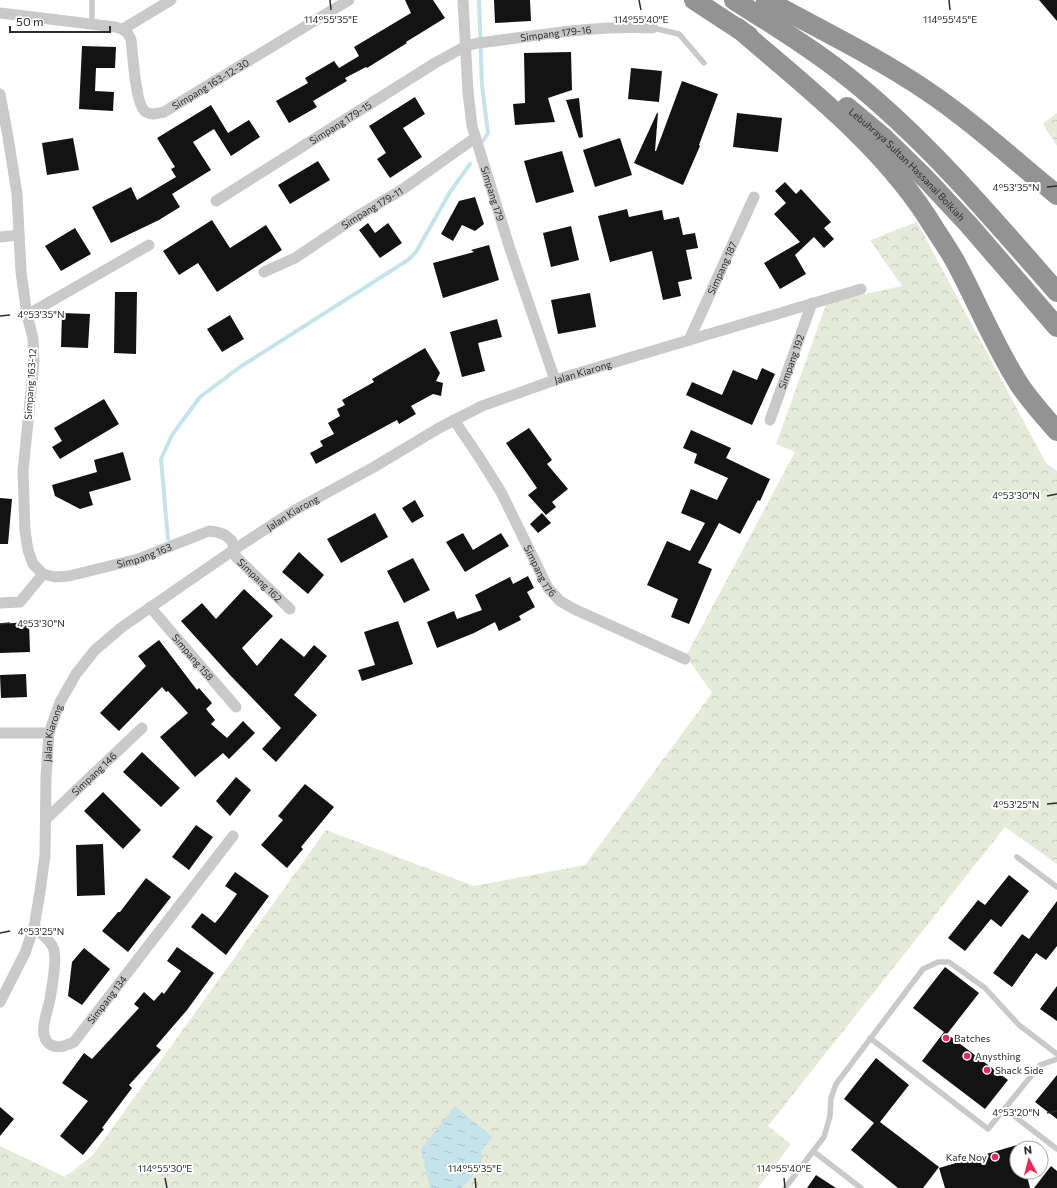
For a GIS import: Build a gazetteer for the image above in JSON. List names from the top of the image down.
{
  "streets": {
    "highway": ["Lebuhraya Sultan Hassanal Bolkiah"],
    "street": [
      "Simpang 179-16",
      "Simpang 163-12-30",
      "Simpang 179-15",
      "Simpang 179",
      "Simpang 179-11",
      "Simpang 187",
      "Simpang 192",
      "Jalan Kiarong",
      "Simpang 163-12",
      "Simpang 163",
      "Simpang 176",
      "Simpang 162",
      "Simpang 158",
      "Simpang 146",
      "Simpang 134"
    ]
  },
  "crossings": [
    ["Simpang 179-16", "Simpang 179-15"],
    ["Simpang 179-16", "Simpang 179"],
    ["Simpang 179-15", "Simpang 179"],
    ["Simpang 179", "Simpang 179-11"],
    ["Simpang 179", "Jalan Kiarong"],
    ["Simpang 187", "Jalan Kiarong"],
    ["Simpang 192", "Jalan Kiarong"],
    ["Jalan Kiarong", "Simpang 163"],
    ["Jalan Kiarong", "Simpang 176"],
    ["Jalan Kiarong", "Simpang 162"],
    ["Jalan Kiarong", "Simpang 158"],
    ["Jalan Kiarong", "Simpang 146"],
    ["Jalan Kiarong", "Simpang 134"],
    ["Simpang 163-12", "Simpang 163"],
    ["Simpang 163", "Simpang 162"]
  ],
  "places": [
    "Batches",
    "Anysthing",
    "Shack Side",
    "Kafe Noy"
  ],
  "scale_bar": "50 m",
  "north": "top",
  "coordinates": [
    "114°55'35\"E",
    "114°55'40\"E",
    "114°55'45\"E",
    "4°53'35\"N",
    "4°53'30\"N",
    "4°53'25\"N",
    "4°53'20\"N",
    "114°55'30\"E"
  ]
}
